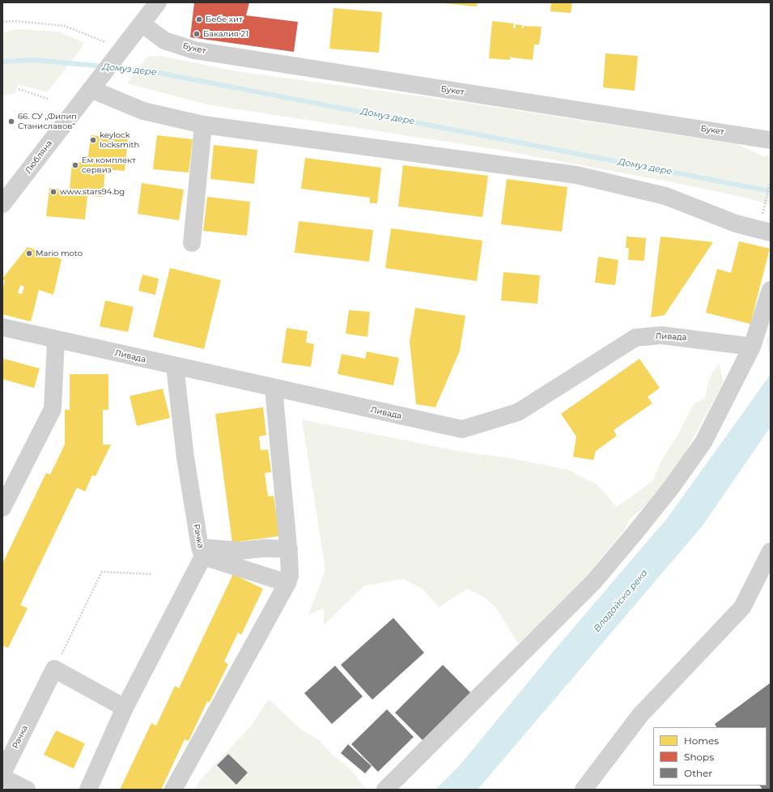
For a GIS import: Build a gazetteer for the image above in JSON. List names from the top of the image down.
{
  "streets": {
    "street": [
      "Букет",
      "Любляна",
      "Ливада",
      "Рачка"
    ]
  },
  "crossings": [
    ["Букет", "Любляна"],
    ["Ливада", "Рачка"]
  ],
  "water": ["Домуз дере", "Владайска река"],
  "places": [
    "Бебе хит",
    "Бакалия 21",
    "66. СУ „Филип Станиславов“",
    "keylock locksmith",
    "Ем комплект сервиз",
    "www.stars94.bg",
    "Mario moto"
  ],
  "legend": ["Homes", "Shops", "Other"]
}
